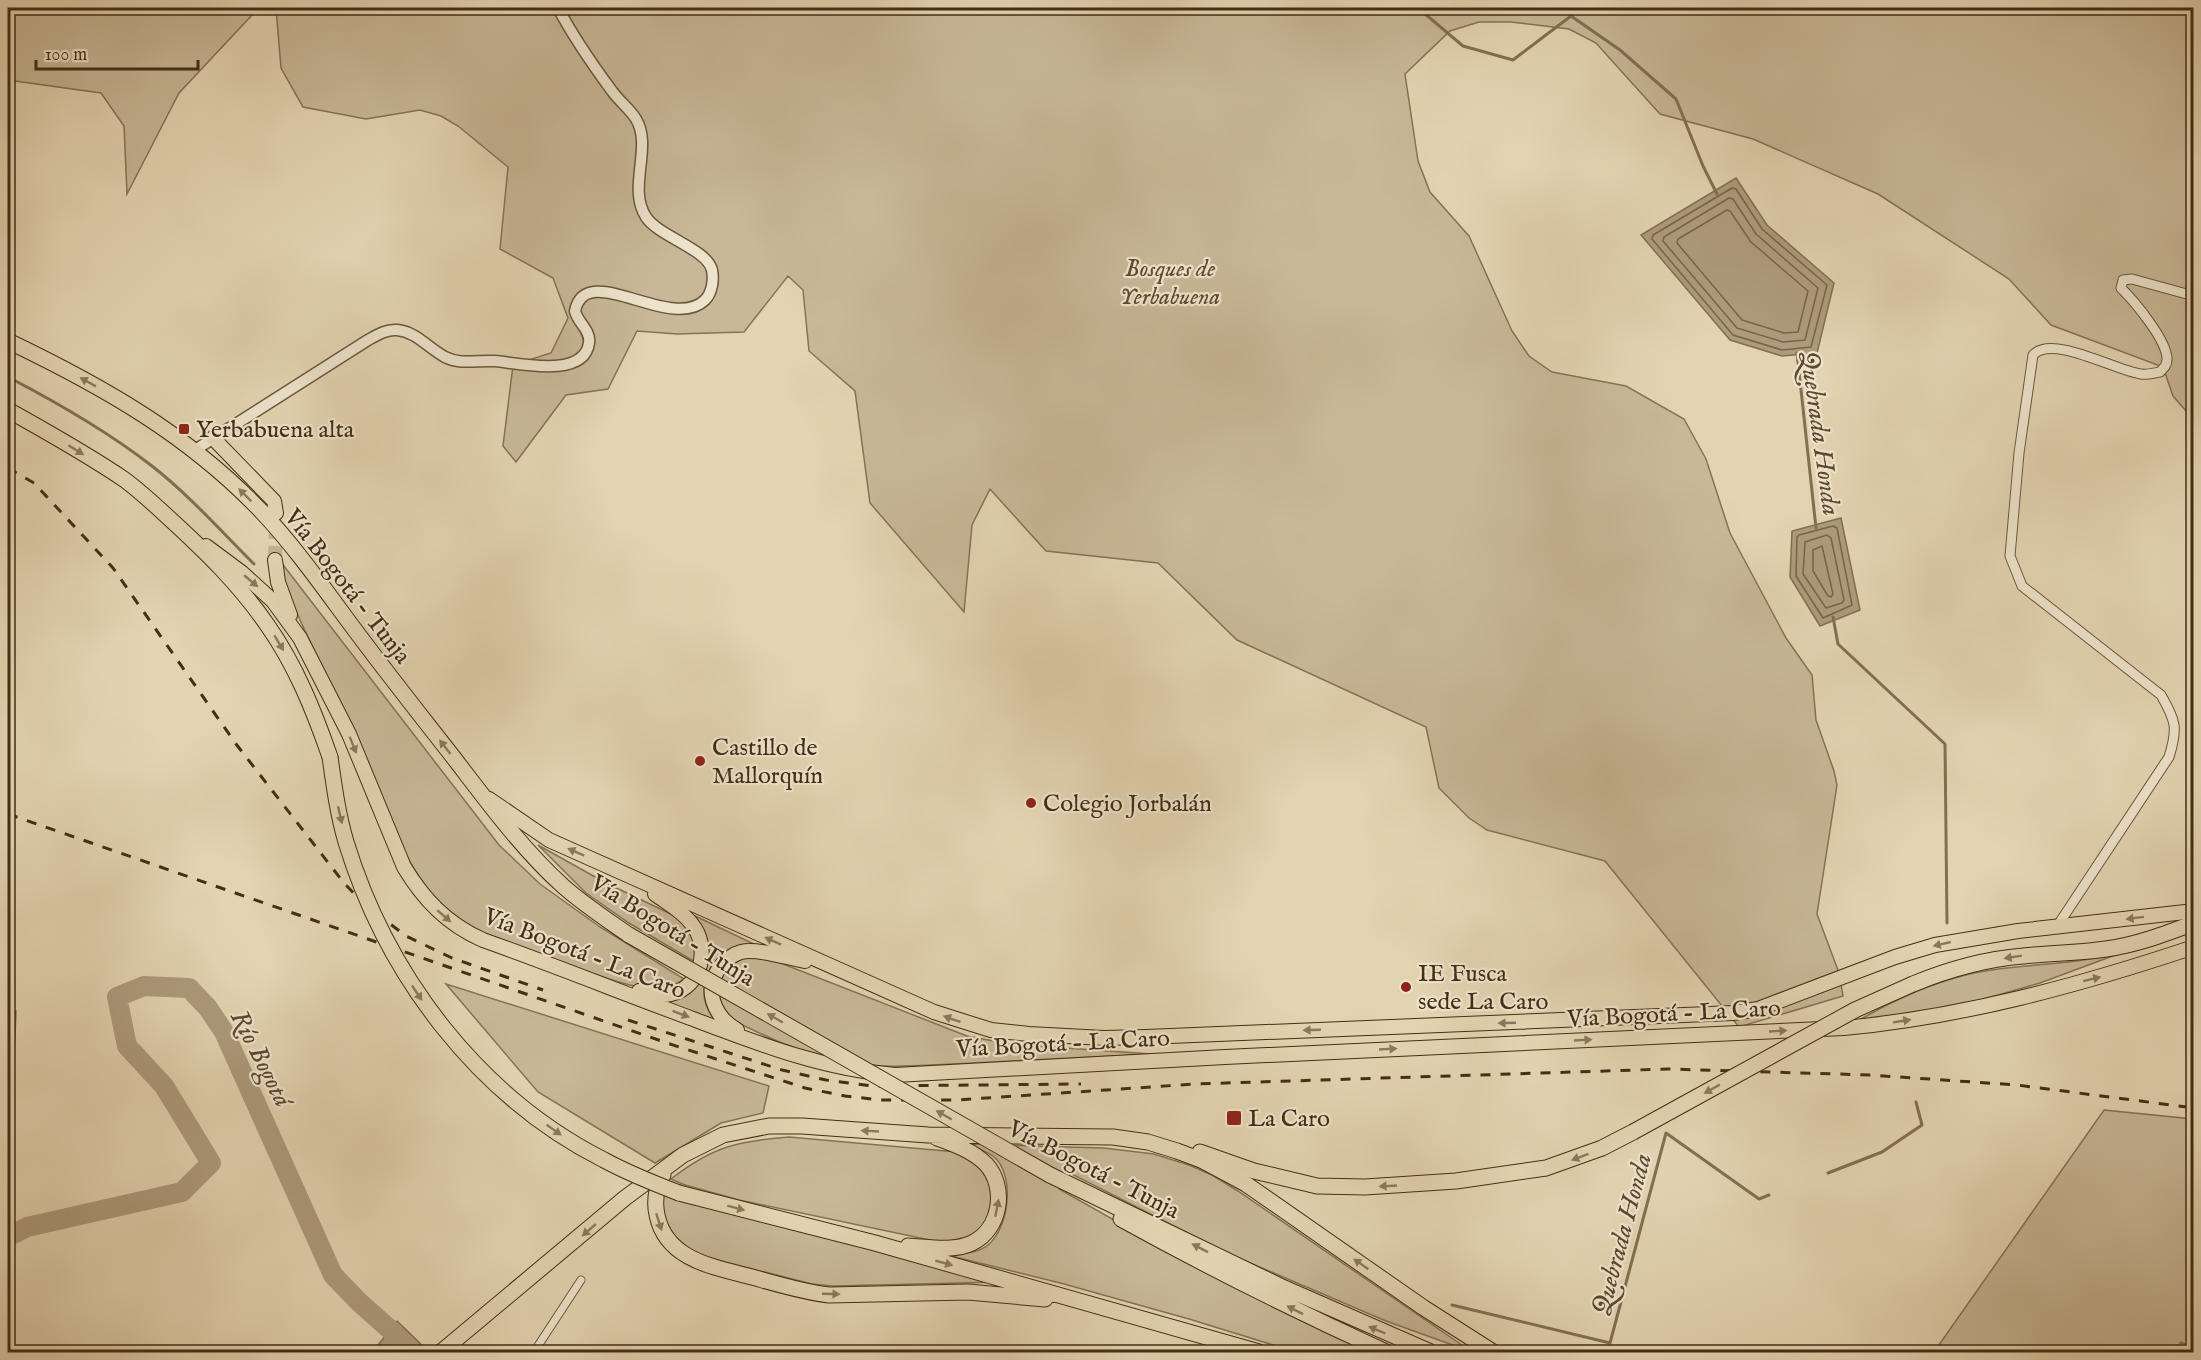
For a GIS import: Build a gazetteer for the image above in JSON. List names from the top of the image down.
{
  "streets": {
    "highway": ["Vía Bogotá - Tunja"],
    "main road": ["Vía Bogotá - La Caro"]
  },
  "crossings": [
    ["Vía Bogotá - Tunja", "Vía Bogotá - La Caro"]
  ],
  "water": ["Quebrada Honda", "Río Bogotá"],
  "parks": ["Bosques de Yerbabuena"],
  "places": {
    "transit": ["Yerbabuena alta", "La Caro"],
    "other": ["Castillo de Mallorquín", "Colegio Jorbalán", "IE Fusca sede La Caro"]
  },
  "scale_bar": "100 m"
}
